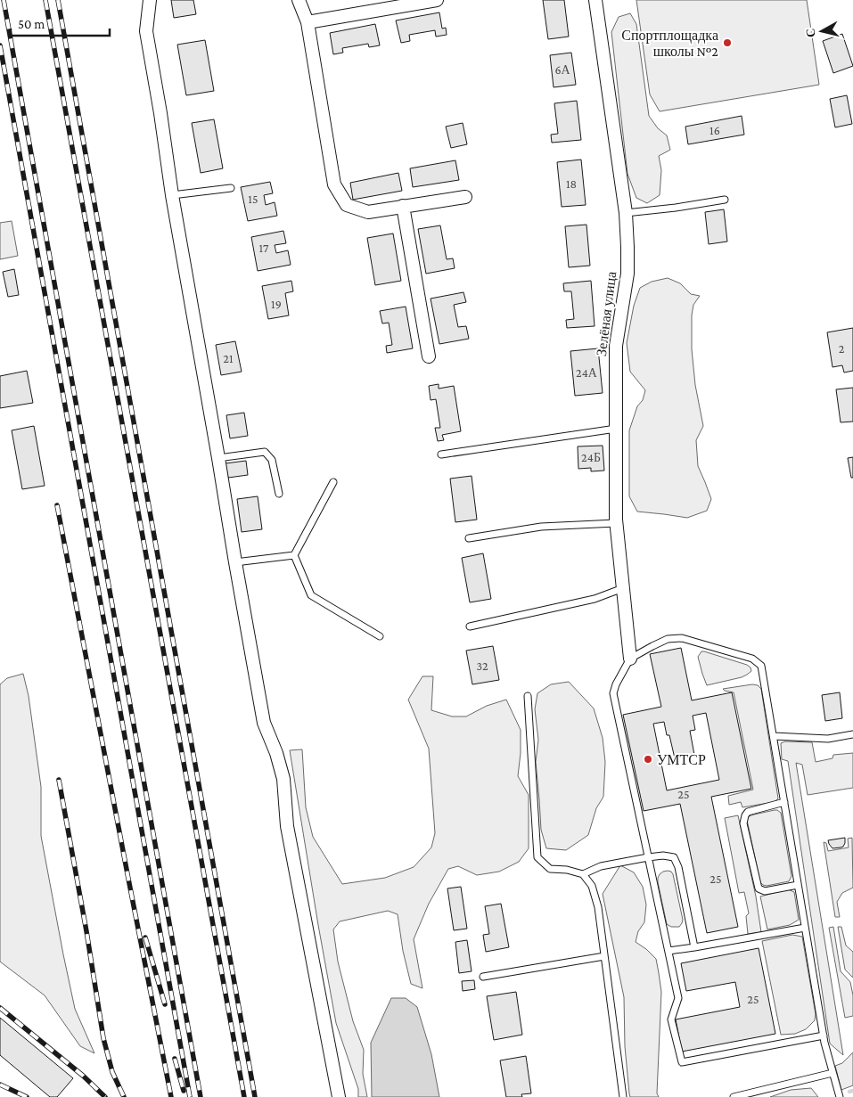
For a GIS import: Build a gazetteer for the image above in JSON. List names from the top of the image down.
{
  "streets": {
    "street": ["Зелёная улица"]
  },
  "places": ["Спортплощадка школы №2", "УМТСР"],
  "house_numbers": [
    "6А",
    "16",
    "18",
    "15",
    "17",
    "19",
    "2",
    "21",
    "24А",
    "24Б",
    "32",
    "25",
    "25",
    "25"
  ],
  "scale_bar": "50 m",
  "north": "left"
}
